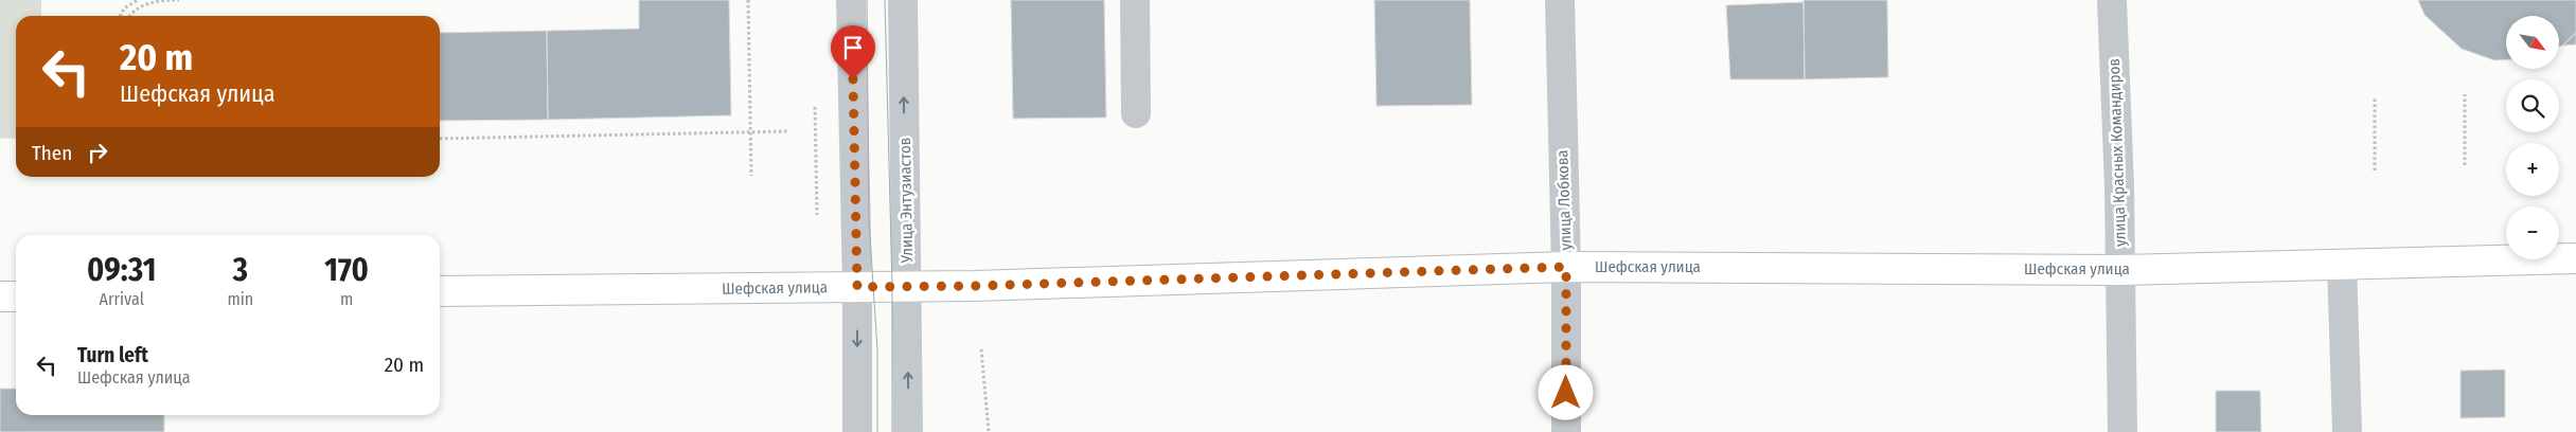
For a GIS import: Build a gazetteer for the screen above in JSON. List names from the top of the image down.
{
  "streets": {
    "main road": ["Шефская улица"],
    "street": ["улица Красных Командиров", "Улица Энтузиастов", "улица Лобкова"]
  },
  "crossings": [
    ["улица Красных Командиров", "Шефская улица"],
    ["Улица Энтузиастов", "Шефская улица"],
    ["улица Лобкова", "Шефская улица"]
  ],
  "north": "bottom right",
  "page": {
    "map_buttons": ["+", "−"],
    "turn": ["20 m", "Шефская улица"],
    "then": "Then",
    "eta": [
      "09:31",
      "Arrival",
      "3",
      "min",
      "170",
      "m"
    ],
    "list": [
      {
        "name": "Turn left",
        "note": "Шефская улица",
        "value": "20 m"
      }
    ]
  }
}
